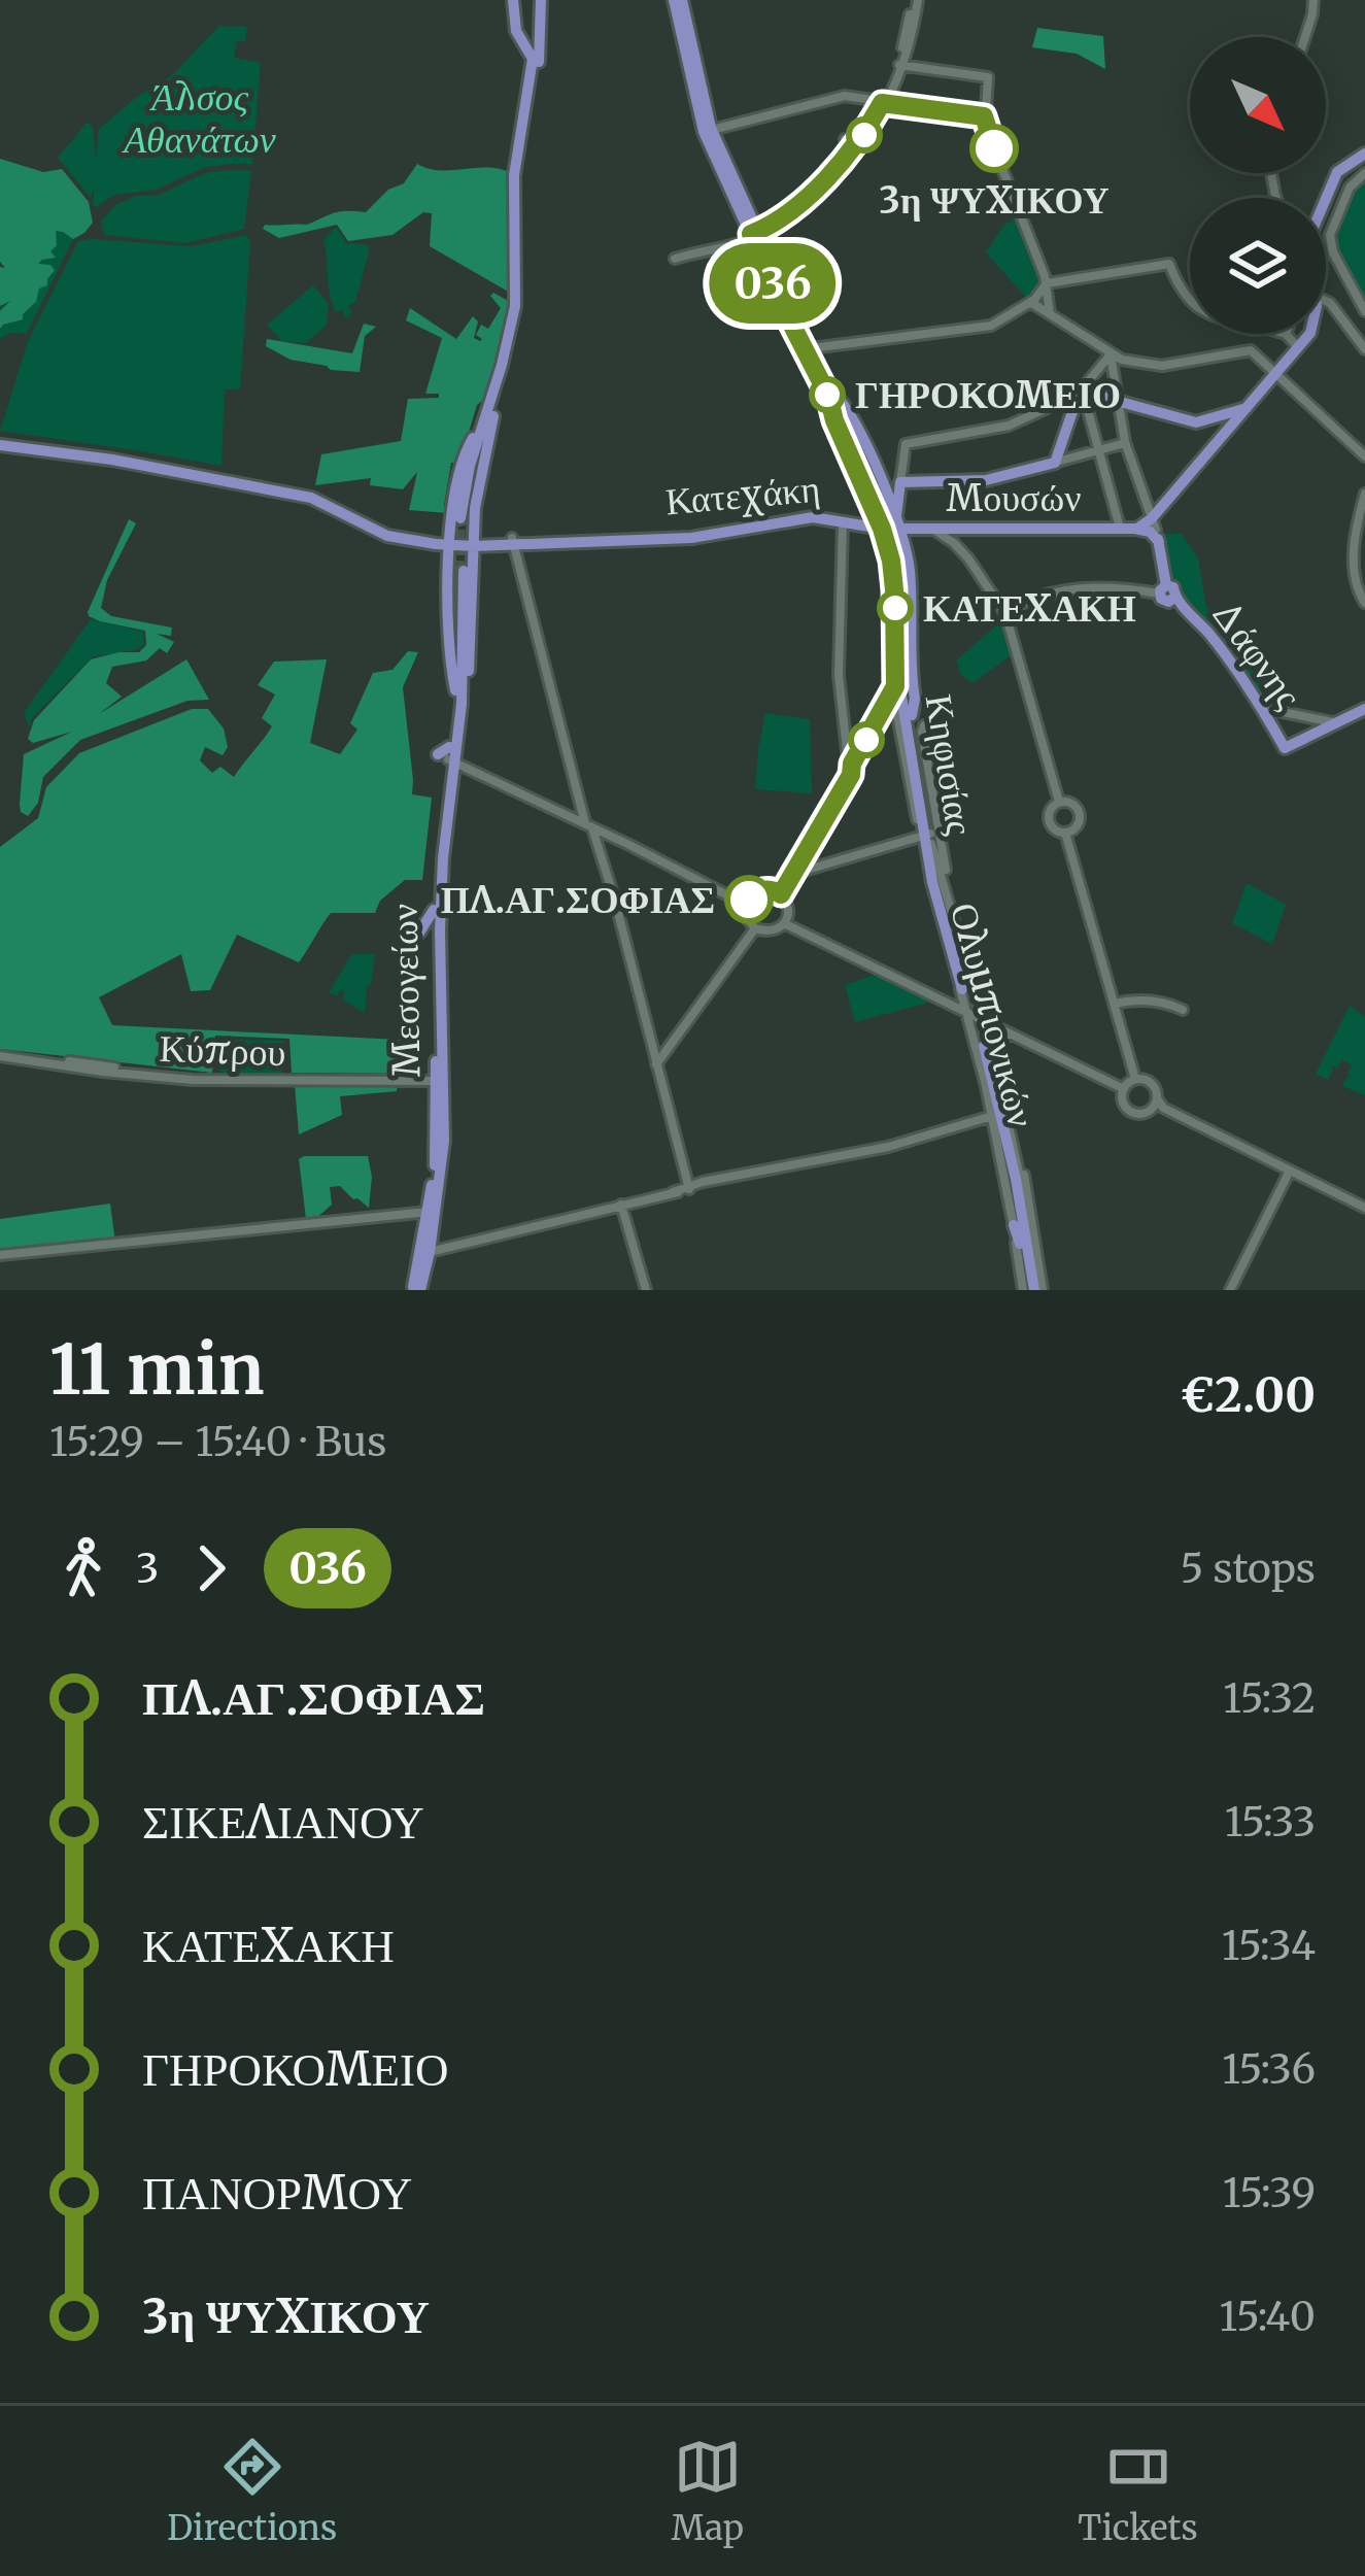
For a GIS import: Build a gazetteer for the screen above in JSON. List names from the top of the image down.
{
  "streets": {
    "main road": [
      "Κατεχάκη",
      "Μουσών",
      "Δάφνης",
      "Κηφισίας",
      "Μεσογείων"
    ],
    "street": ["Ολυμπιονικών", "Κύπρου"]
  },
  "crossings": [
    ["Κατεχάκη", "Μουσών"],
    ["Κατεχάκη", "Κηφισίας"],
    ["Κατεχάκη", "Μεσογείων"],
    ["Μουσών", "Κηφισίας"],
    ["Κηφισίας", "Ολυμπιονικών"],
    ["Μεσογείων", "Κύπρου"]
  ],
  "parks": ["Άλσος Αθανάτων"],
  "places": [
    "3η ΨΥΧΙΚΟΥ",
    "ΓΗΡΟΚΟΜΕΙΟ",
    "ΚΑΤΕΧΑΚΗ",
    "ΠΛ.ΑΓ.ΣΟΦΙΑΣ"
  ],
  "lines": ["bus line 036"],
  "north": "bottom right",
  "page": {
    "on_map": "036",
    "heading": ["11 min", "15:29 – 15:40 · Bus", "€2.00"],
    "legs": ["3", "036", "5 stops"],
    "list": [
      {
        "name": "ΠΛ.ΑΓ.ΣΟΦΙΑΣ",
        "value": "15:32"
      },
      {
        "name": "ΣΙΚΕΛΙΑΝΟΥ",
        "value": "15:33"
      },
      {
        "name": "ΚΑΤΕΧΑΚΗ",
        "value": "15:34"
      },
      {
        "name": "ΓΗΡΟΚΟΜΕΙΟ",
        "value": "15:36"
      },
      {
        "name": "ΠΑΝΟΡΜΟΥ",
        "value": "15:39"
      },
      {
        "name": "3η ΨΥΧΙΚΟΥ",
        "value": "15:40"
      }
    ],
    "tabs": ["Directions", "Map", "Tickets"]
  }
}
